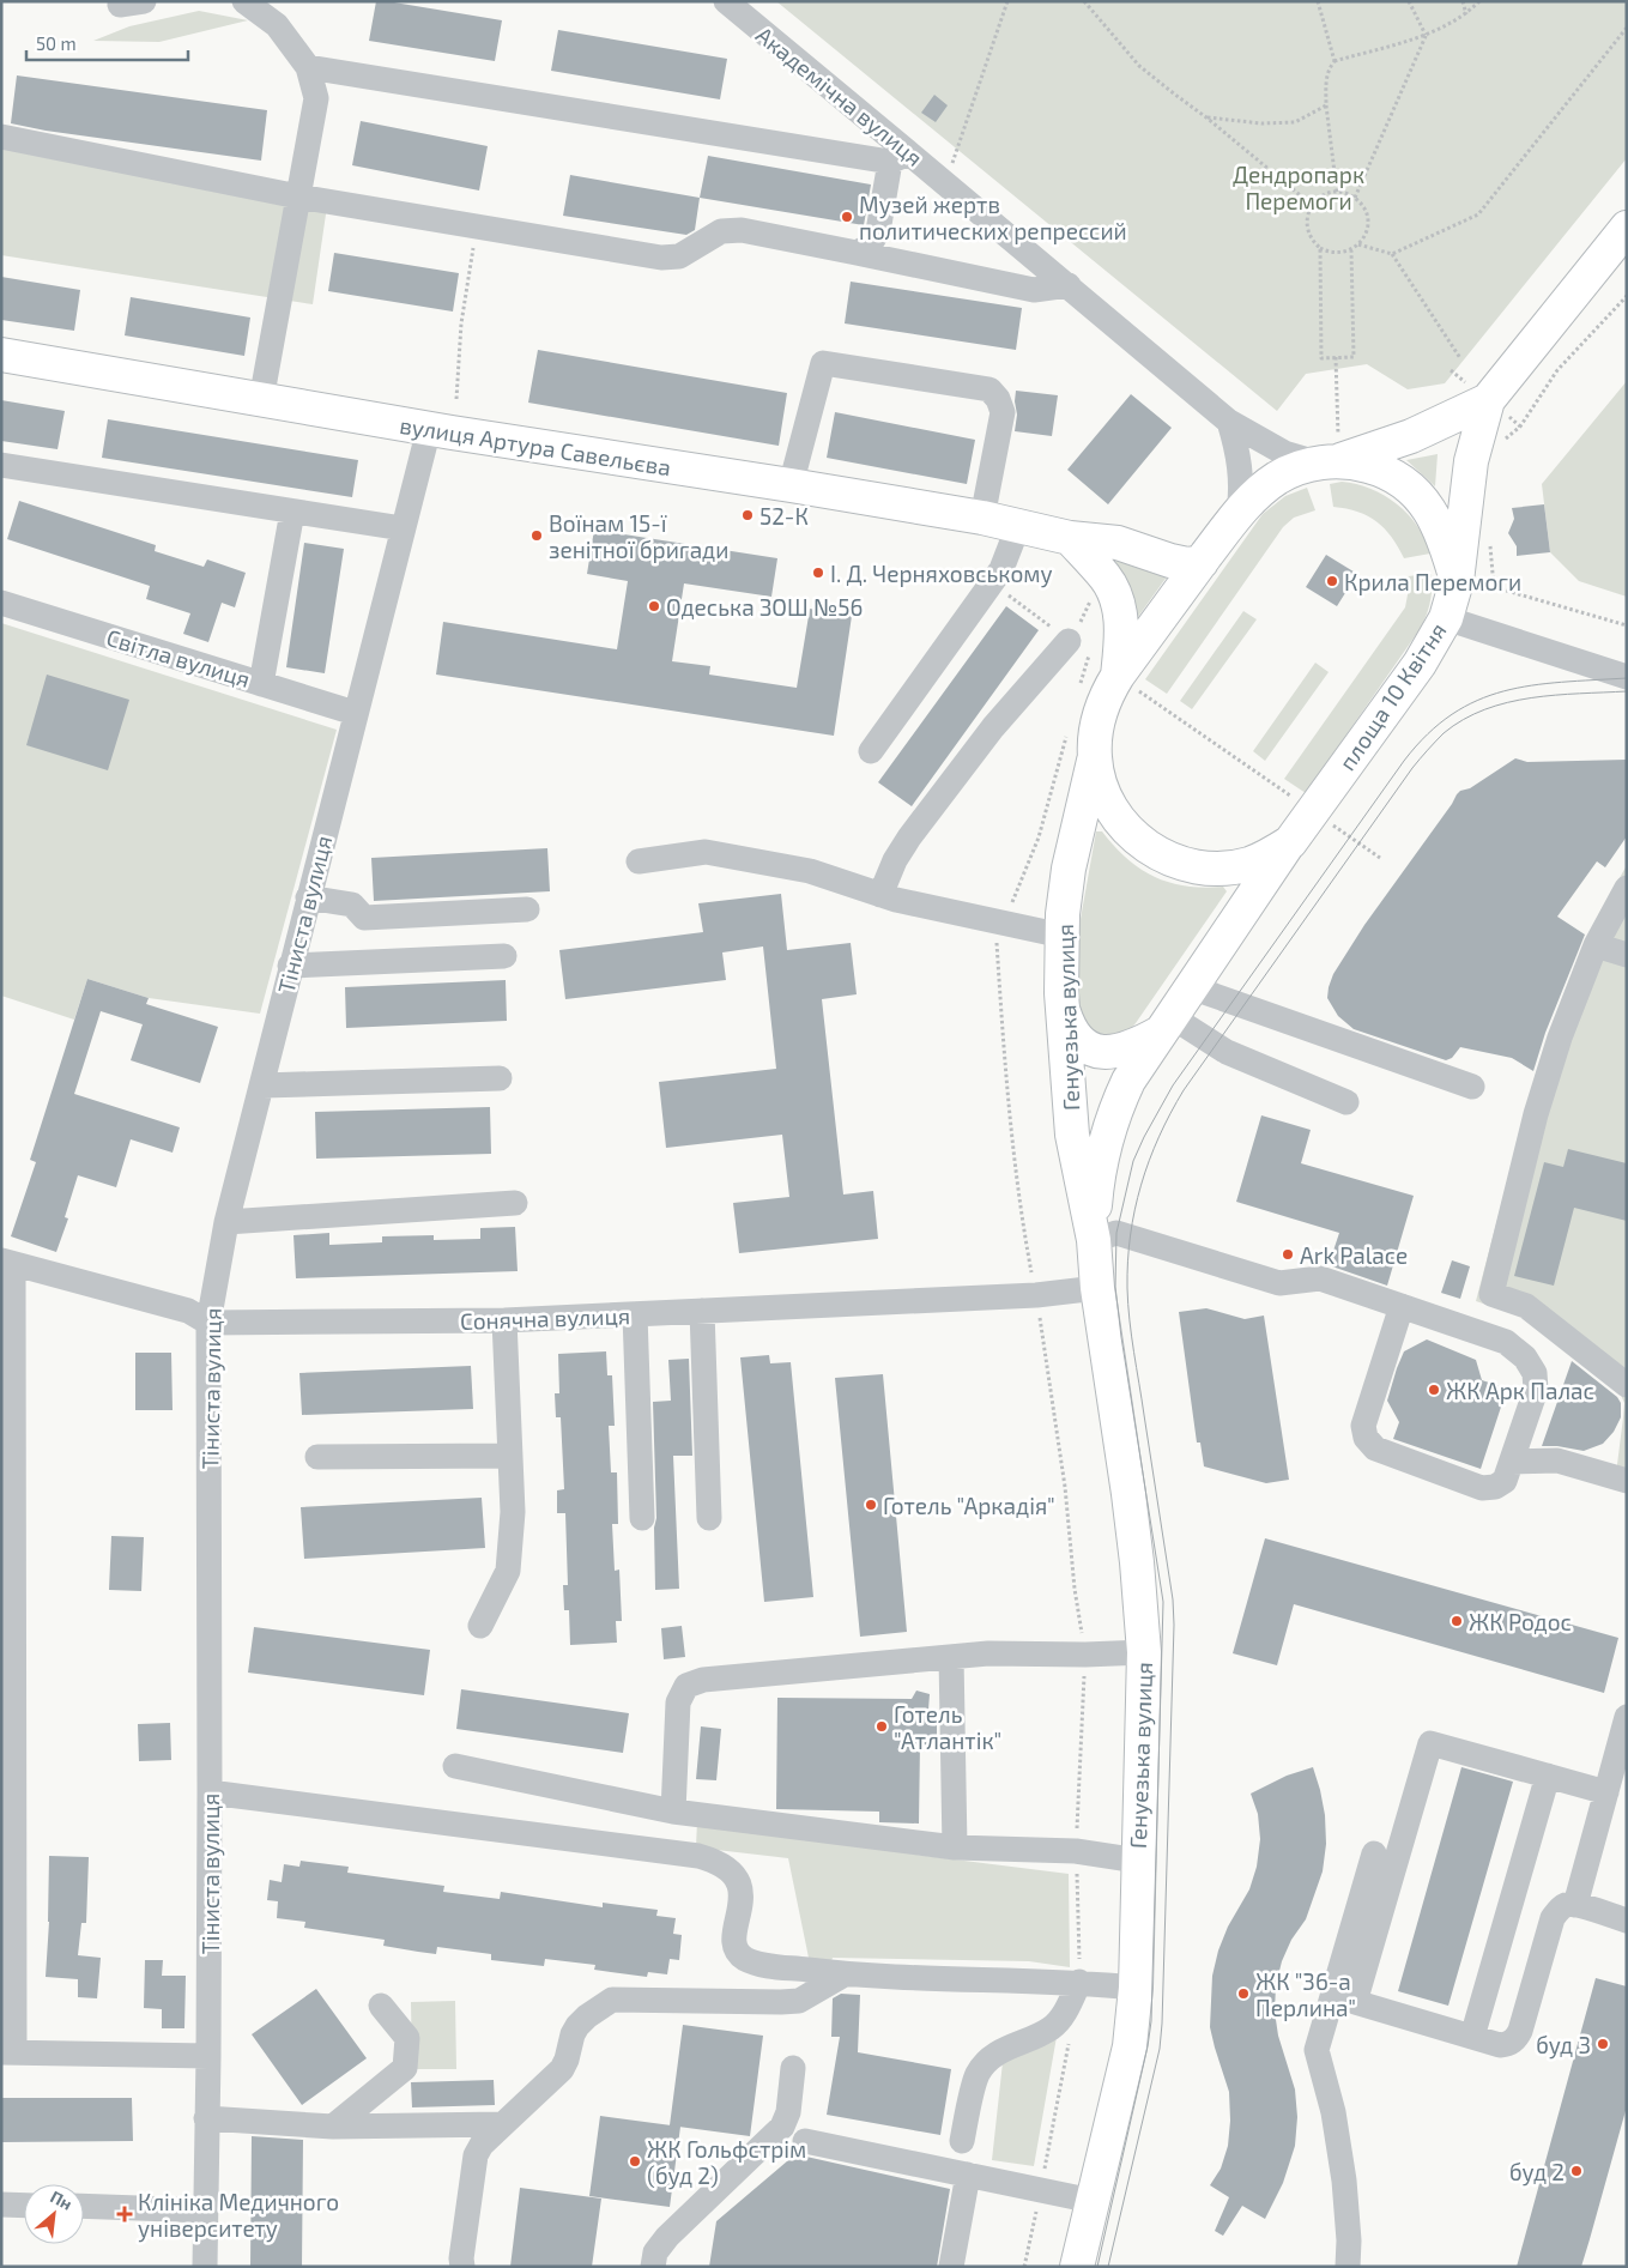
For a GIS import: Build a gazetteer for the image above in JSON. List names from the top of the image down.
{
  "streets": {
    "main road": ["вулиця Артура Савельєва", "площа 10 Квітня", "Генуезька вулиця"],
    "street": [
      "Академічна вулиця",
      "Світла вулиця",
      "Тіниста вулиця",
      "Сонячна вулиця"
    ]
  },
  "crossings": [
    ["Академічна вулиця", "площа 10 Квітня"],
    ["вулиця Артура Савельєва", "площа 10 Квітня"],
    ["вулиця Артура Савельєва", "Тіниста вулиця"],
    ["Світла вулиця", "Тіниста вулиця"],
    ["площа 10 Квітня", "Генуезька вулиця"],
    ["Тіниста вулиця", "Сонячна вулиця"],
    ["Генуезька вулиця", "Сонячна вулиця"]
  ],
  "parks": ["Дендропарк Перемоги"],
  "places": {
    "other": [
      "Музей жертв политических репрессий",
      "52-К",
      "Воїнам 15-ї зенітної бригади",
      "І. Д. Черняховському",
      "Крила Перемоги",
      "Одеська ЗОШ №56",
      "Ark Palace",
      "ЖК Арк Палас",
      "Готель \"Аркадія\"",
      "ЖК Родос",
      "Готель \"Атлантік\"",
      "ЖК \"36-а Перлина\"",
      "буд 3",
      "ЖК Гольфстрім (буд 2)",
      "буд 2"
    ],
    "health": ["Клініка Медичного університету"]
  },
  "scale_bar": "50 m",
  "north": "top right"
}
